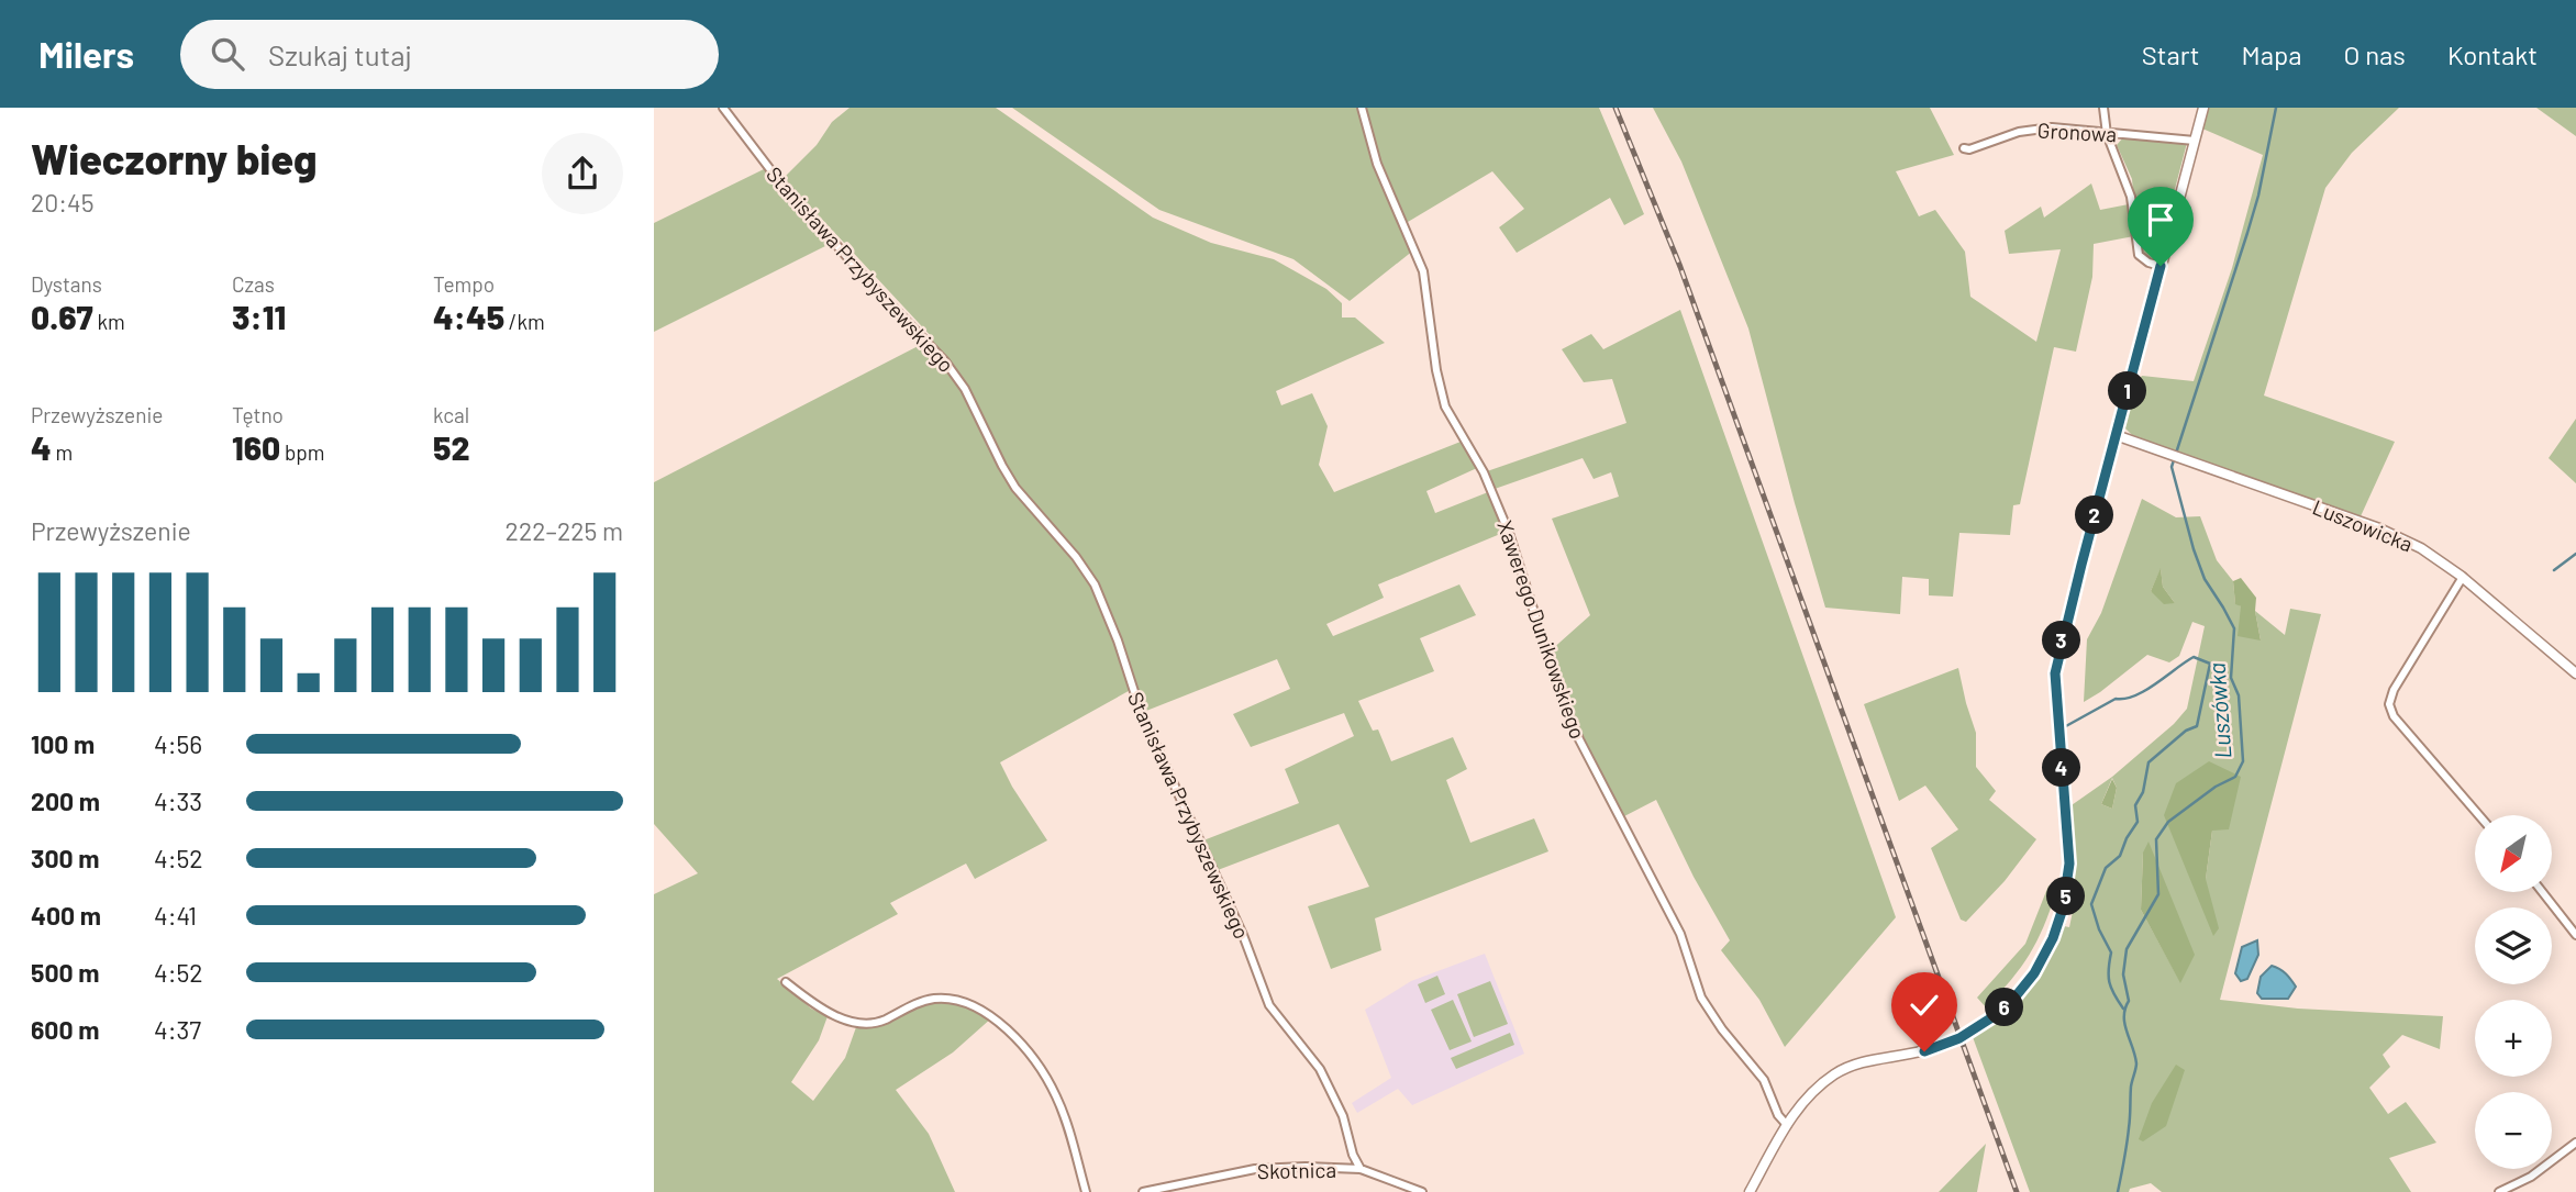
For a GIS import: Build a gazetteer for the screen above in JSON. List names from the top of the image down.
{
  "streets": {
    "street": [
      "Gronowa",
      "Stanisława Przybyszewskiego",
      "Luszowicka",
      "Xawerego Dunikowskiego",
      "Skotnica"
    ]
  },
  "crossings": [
    ["Stanisława Przybyszewskiego", "Skotnica"]
  ],
  "water": ["Luszówka"],
  "north": "bottom left",
  "page": {
    "header": "Milers",
    "search": "Szukaj tutaj",
    "nav": [
      "Start",
      "Mapa",
      "O nas",
      "Kontakt"
    ],
    "heading": ["Wieczorny bieg", "20:45"],
    "stats": [
      ["Dystans", "0.67 km"],
      ["Czas", "3:11"],
      ["Tempo", "4:45 /km"],
      ["Przewyższenie", "4 m"],
      ["Tętno", "160 bpm"],
      ["kcal", "52"]
    ],
    "pins": [
      "1",
      "2",
      "3",
      "4",
      "5",
      "6"
    ],
    "chart": ["Przewyższenie", "222–225 m"],
    "list": [
      {
        "name": "100 m",
        "note": "4:56"
      },
      {
        "name": "200 m",
        "note": "4:33"
      },
      {
        "name": "300 m",
        "note": "4:52"
      },
      {
        "name": "400 m",
        "note": "4:41"
      },
      {
        "name": "500 m",
        "note": "4:52"
      },
      {
        "name": "600 m",
        "note": "4:37"
      }
    ],
    "map_buttons": ["+", "−"]
  }
}
